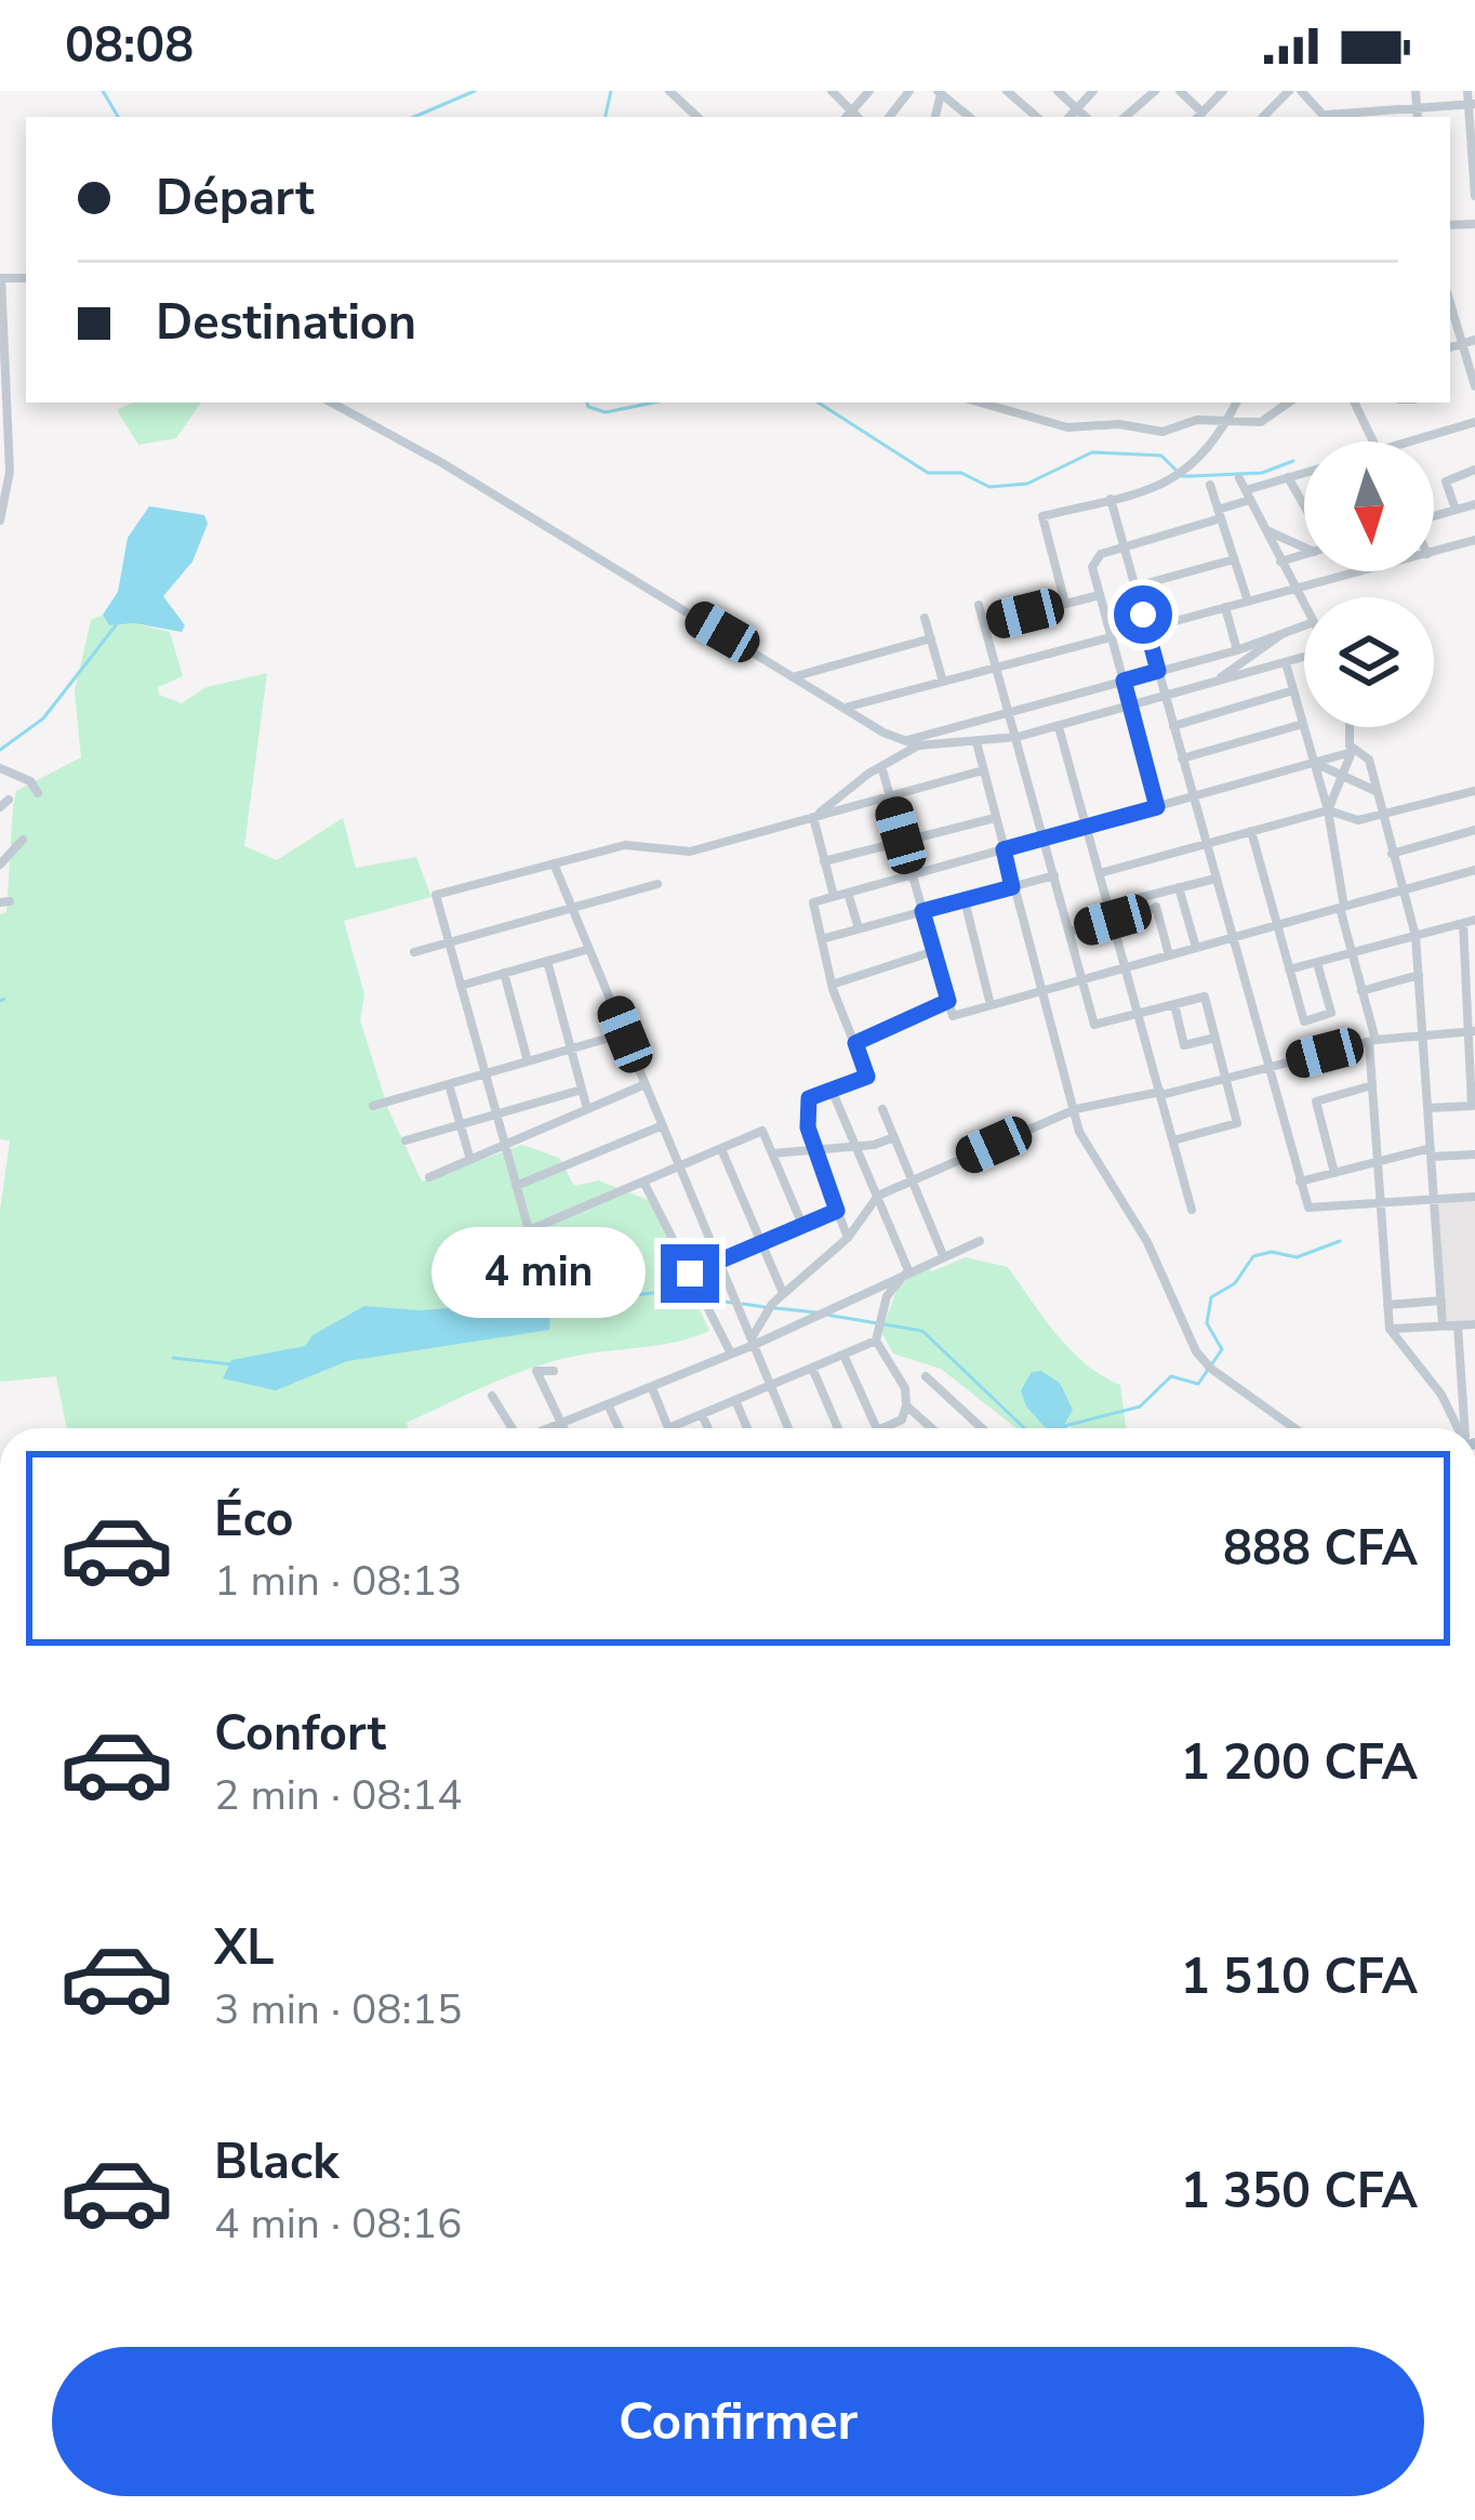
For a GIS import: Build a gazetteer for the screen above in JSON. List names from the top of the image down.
{
  "north": "bottom",
  "page": {
    "status": "08:08",
    "banner": ["Départ", "Destination"],
    "bubble": "4 min",
    "list": [
      {
        "name": "Éco",
        "note": "1 min · 08:13",
        "value": "888 CFA"
      },
      {
        "name": "Confort",
        "note": "2 min · 08:14",
        "value": "1 200 CFA"
      },
      {
        "name": "XL",
        "note": "3 min · 08:15",
        "value": "1 510 CFA"
      },
      {
        "name": "Black",
        "note": "4 min · 08:16",
        "value": "1 350 CFA"
      }
    ],
    "buttons": "Confirmer"
  }
}
